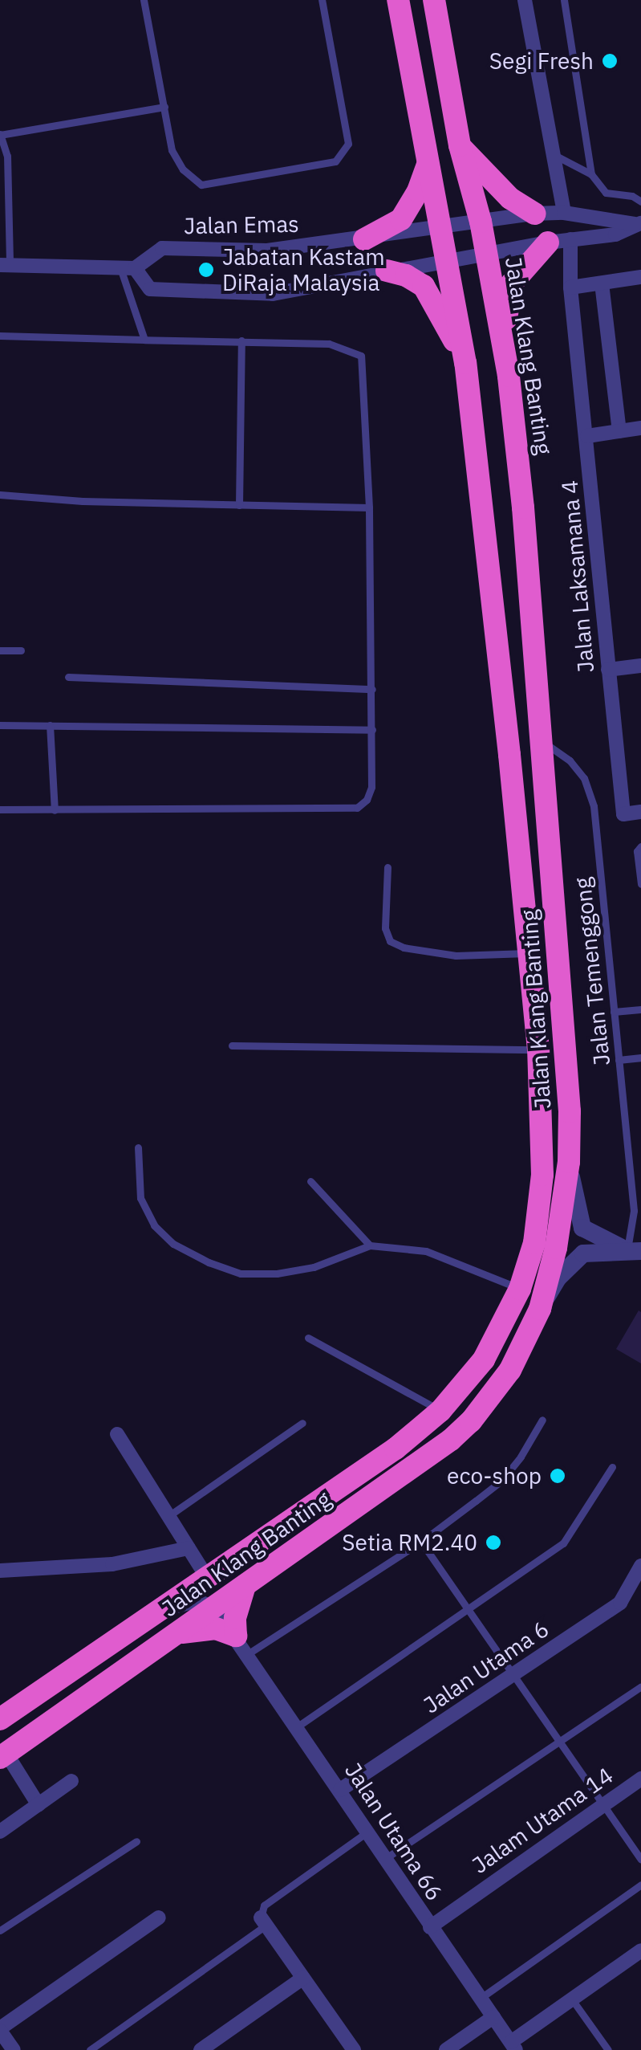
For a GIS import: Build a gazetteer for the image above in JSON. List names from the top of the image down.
{
  "streets": {
    "highway": ["Jalan Klang Banting"],
    "street": [
      "Jalan Emas",
      "Jalan Laksamana 4",
      "Jalan Utama 6",
      "Jalam Utama 14",
      "Jalan Utama 66"
    ],
    "lane": ["Jalan Temenggong"]
  },
  "crossings": [
    ["Jalan Emas", "Jalan Klang Banting"],
    ["Jalan Klang Banting", "Jalan Temenggong"],
    ["Jalan Klang Banting", "Jalan Utama 66"],
    ["Jalan Utama 6", "Jalan Utama 66"],
    ["Jalam Utama 14", "Jalan Utama 66"]
  ],
  "places": [
    "Segi Fresh",
    "Jabatan Kastam DiRaja Malaysia",
    "eco-shop",
    "Setia RM2.40"
  ]
}
